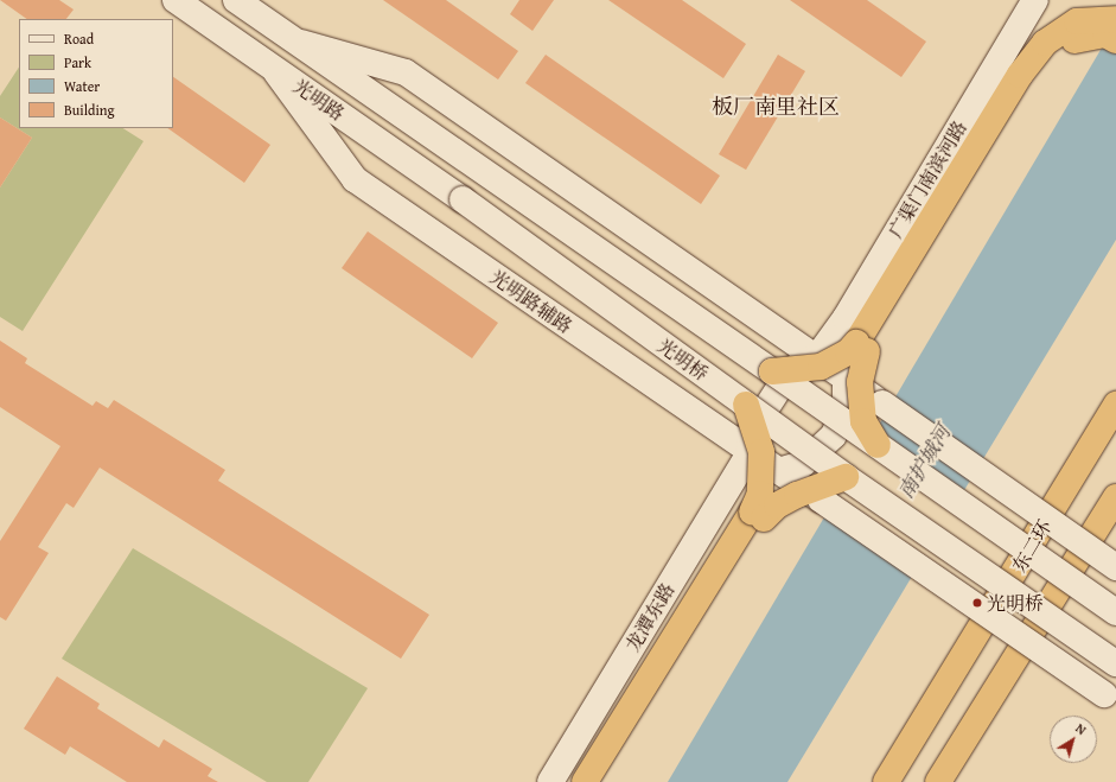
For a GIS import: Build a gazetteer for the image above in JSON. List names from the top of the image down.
{
  "streets": {
    "highway": ["东二环"],
    "street": [
      "光明路",
      "广渠门南滨河路",
      "光明路辅路",
      "光明桥",
      "龙潭东路"
    ]
  },
  "crossings": [
    ["光明路", "光明路辅路"],
    ["光明路", "光明桥"],
    ["光明路辅路", "龙潭东路"]
  ],
  "districts": ["板厂南里社区"],
  "water": ["南护城河"],
  "places": ["光明桥"],
  "legend": [
    "Road",
    "Park",
    "Water",
    "Building"
  ],
  "north": "top right"
}
